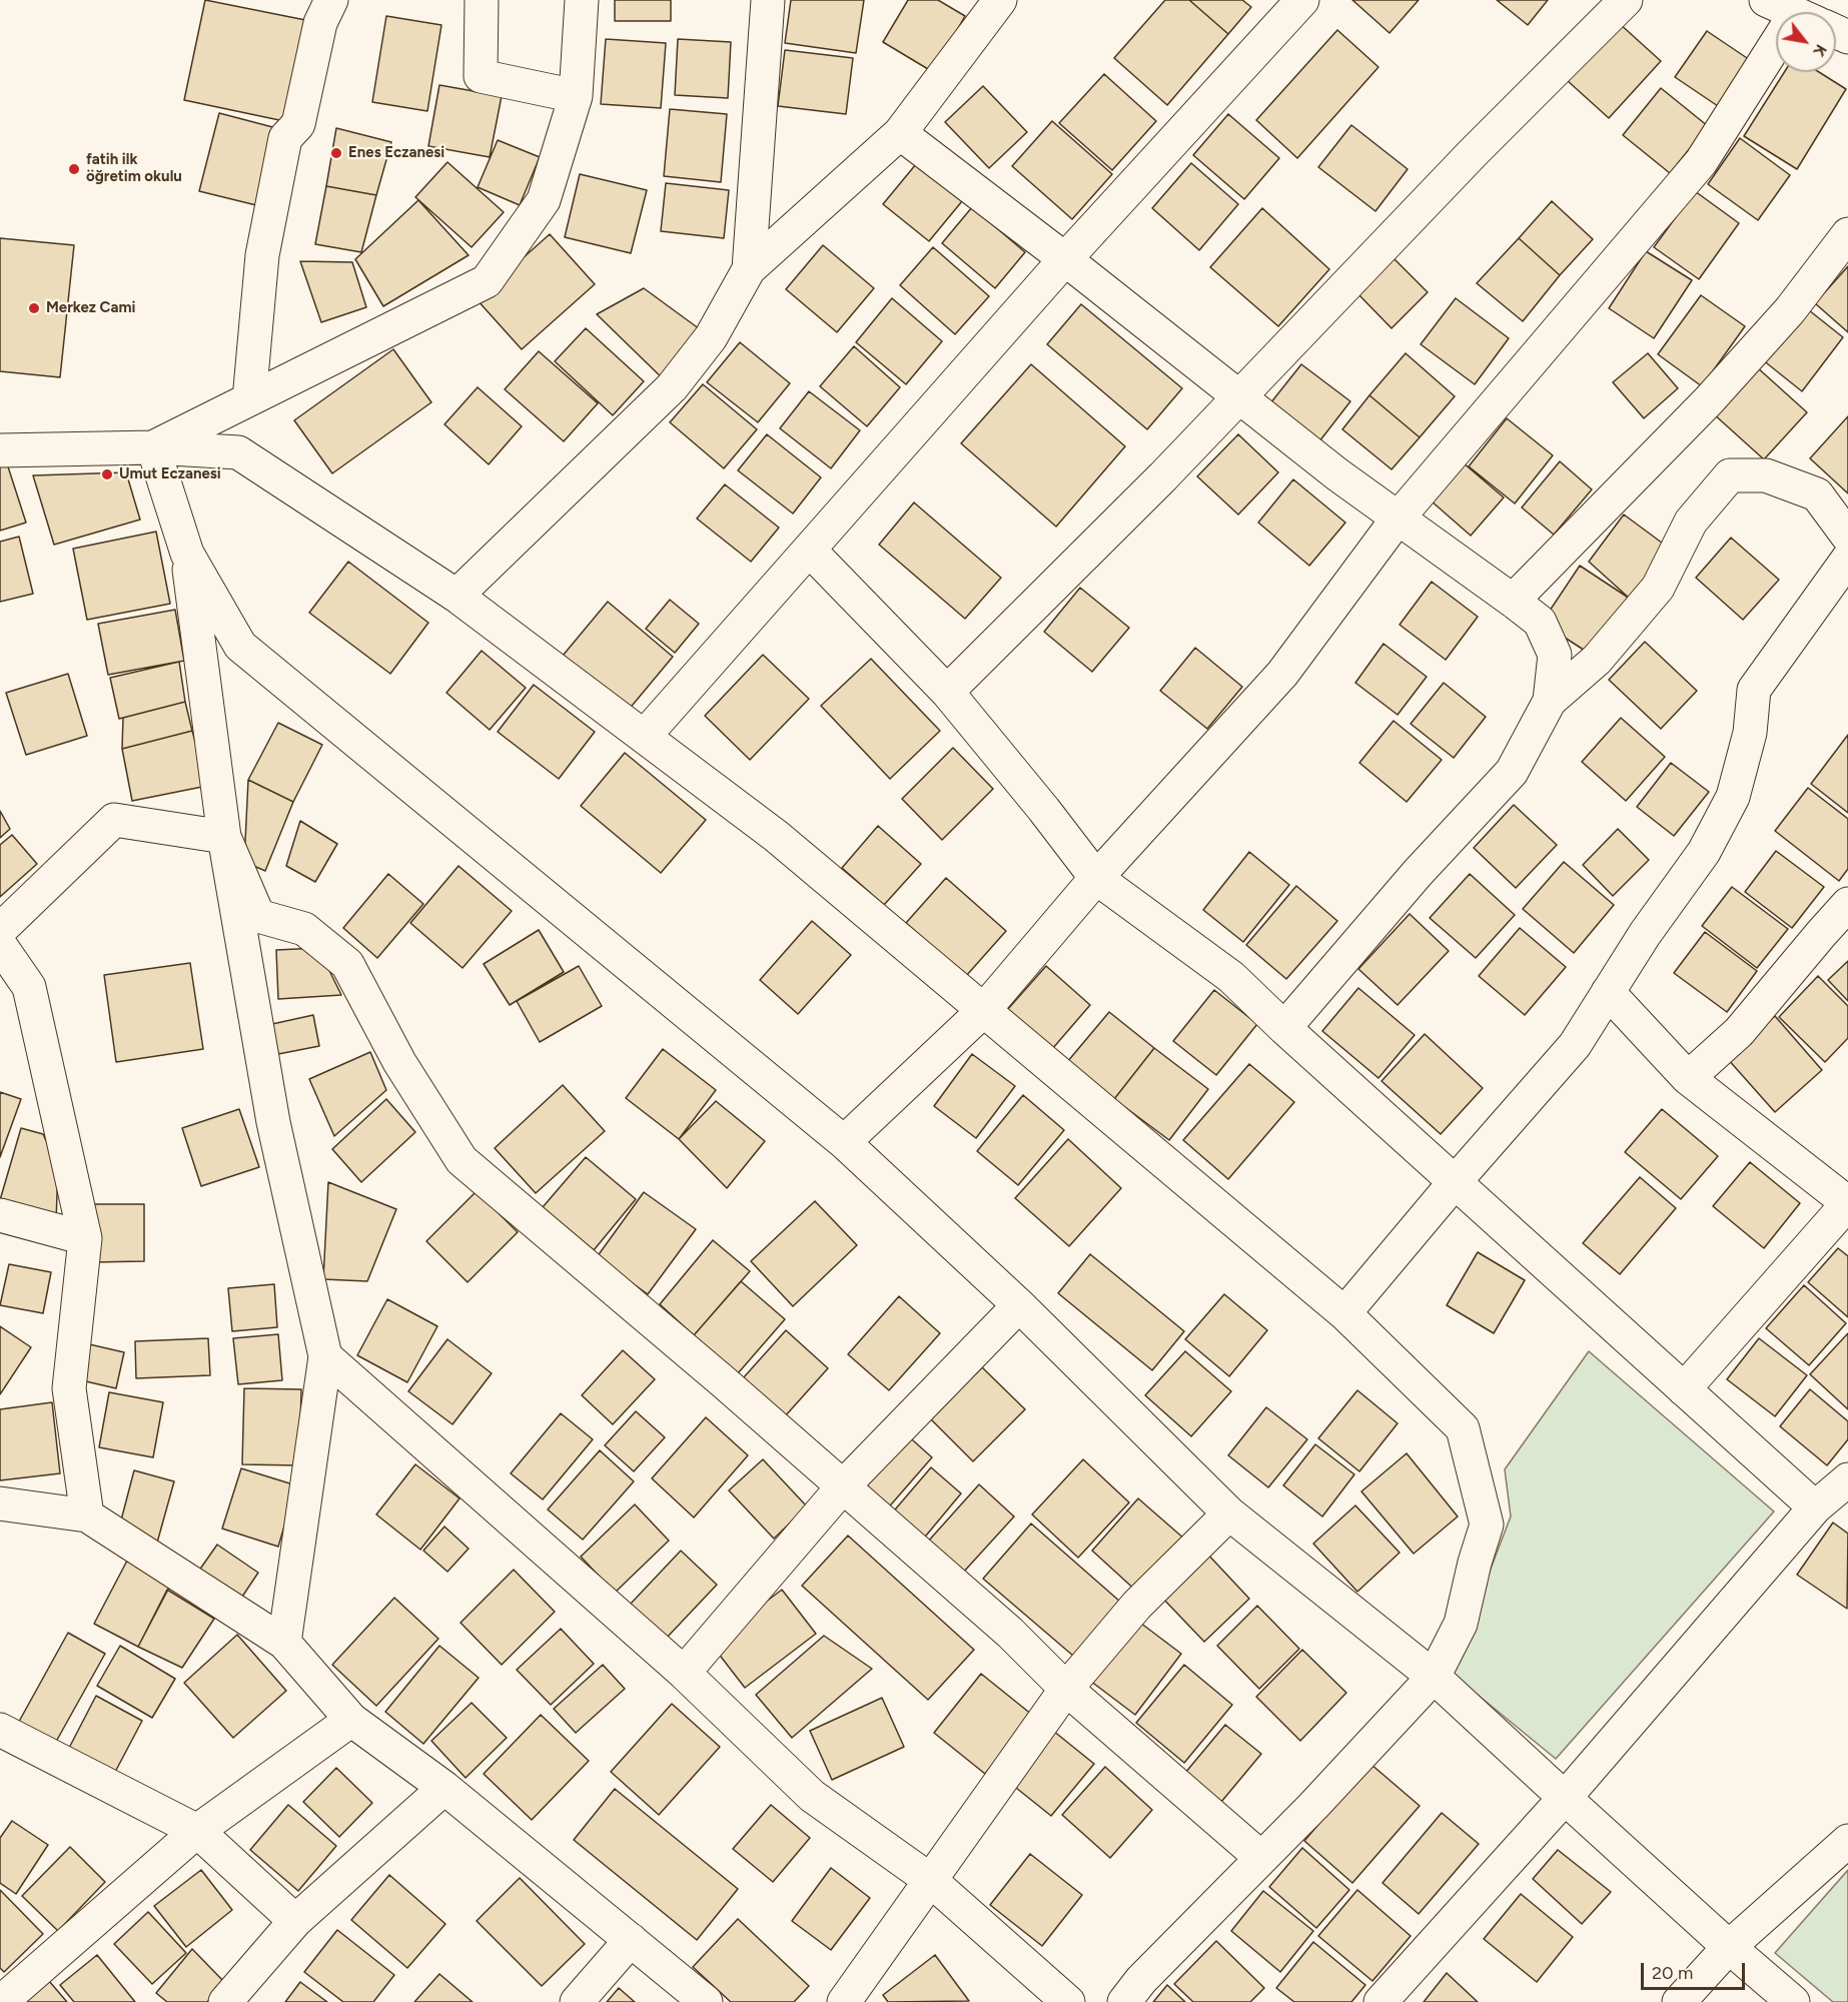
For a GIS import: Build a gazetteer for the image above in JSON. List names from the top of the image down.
{
  "places": [
    "Enes Eczanesi",
    "fatih ilk öğretim okulu",
    "Merkez Cami",
    "Umut Eczanesi"
  ],
  "scale_bar": "20 m",
  "north": "bottom right"
}
